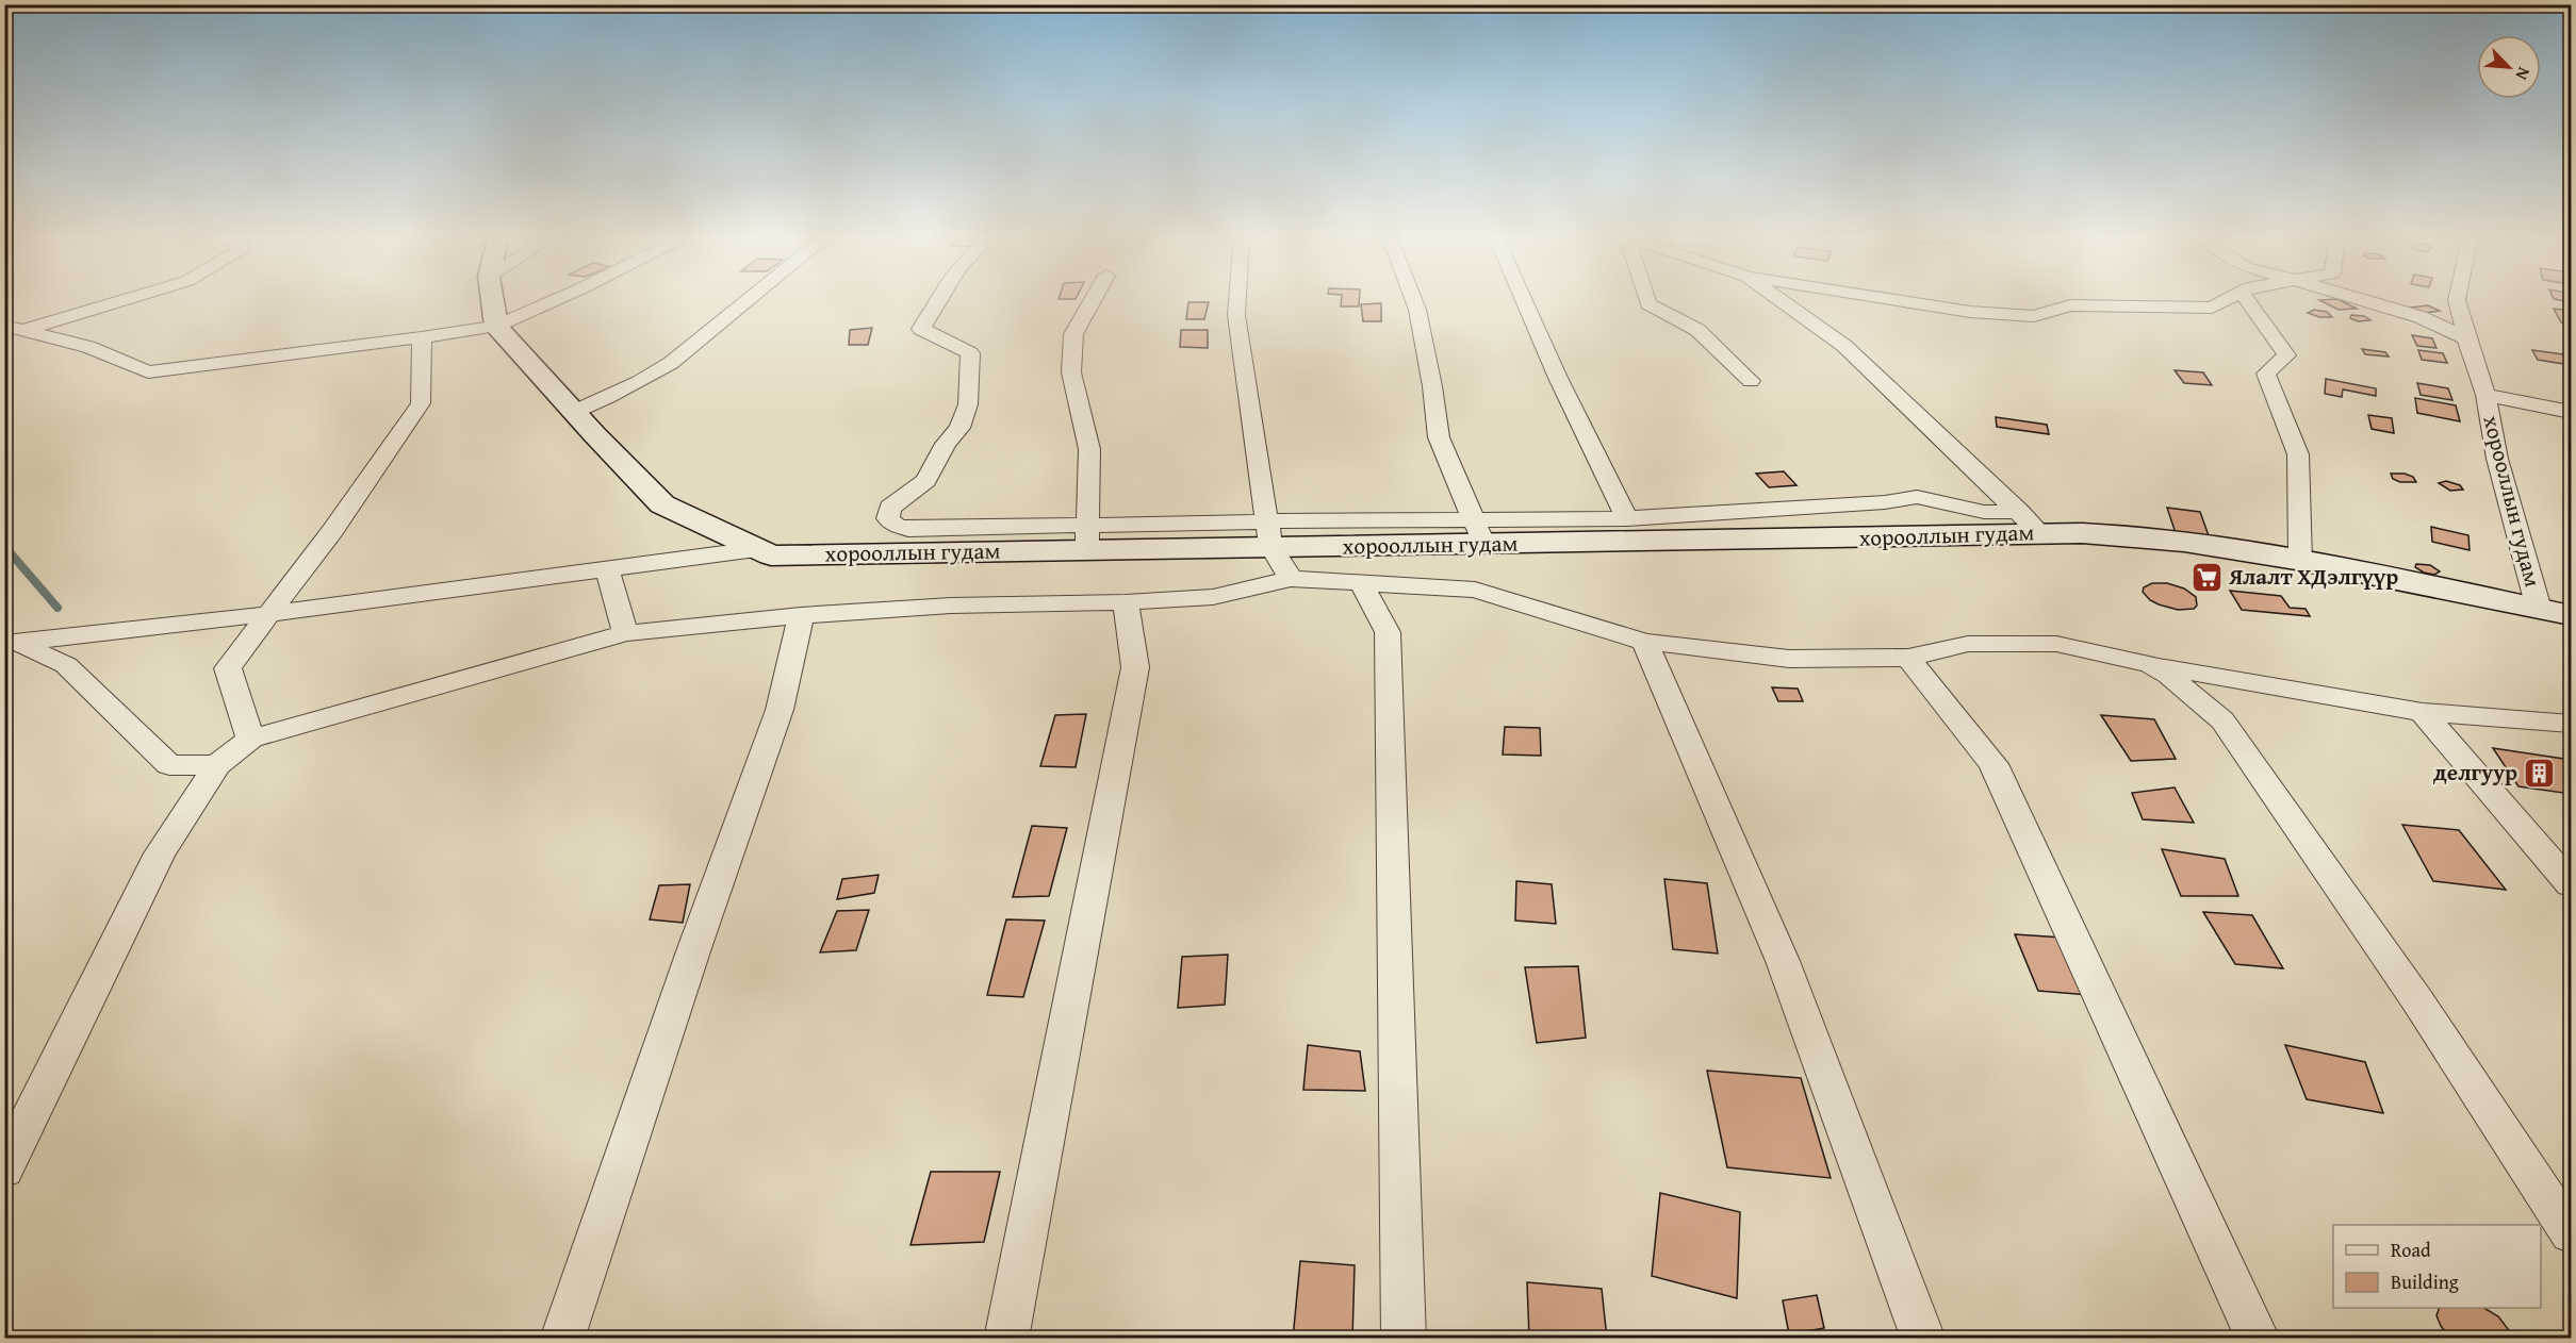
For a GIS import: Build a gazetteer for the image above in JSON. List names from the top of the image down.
{
  "streets": {
    "main road": ["хорооллын гудам"]
  },
  "places": {
    "supermarket": ["Ялалт ХДэлгүүр"],
    "building": ["делгуур"]
  },
  "legend": ["Road", "Building"],
  "north": "bottom right"
}
